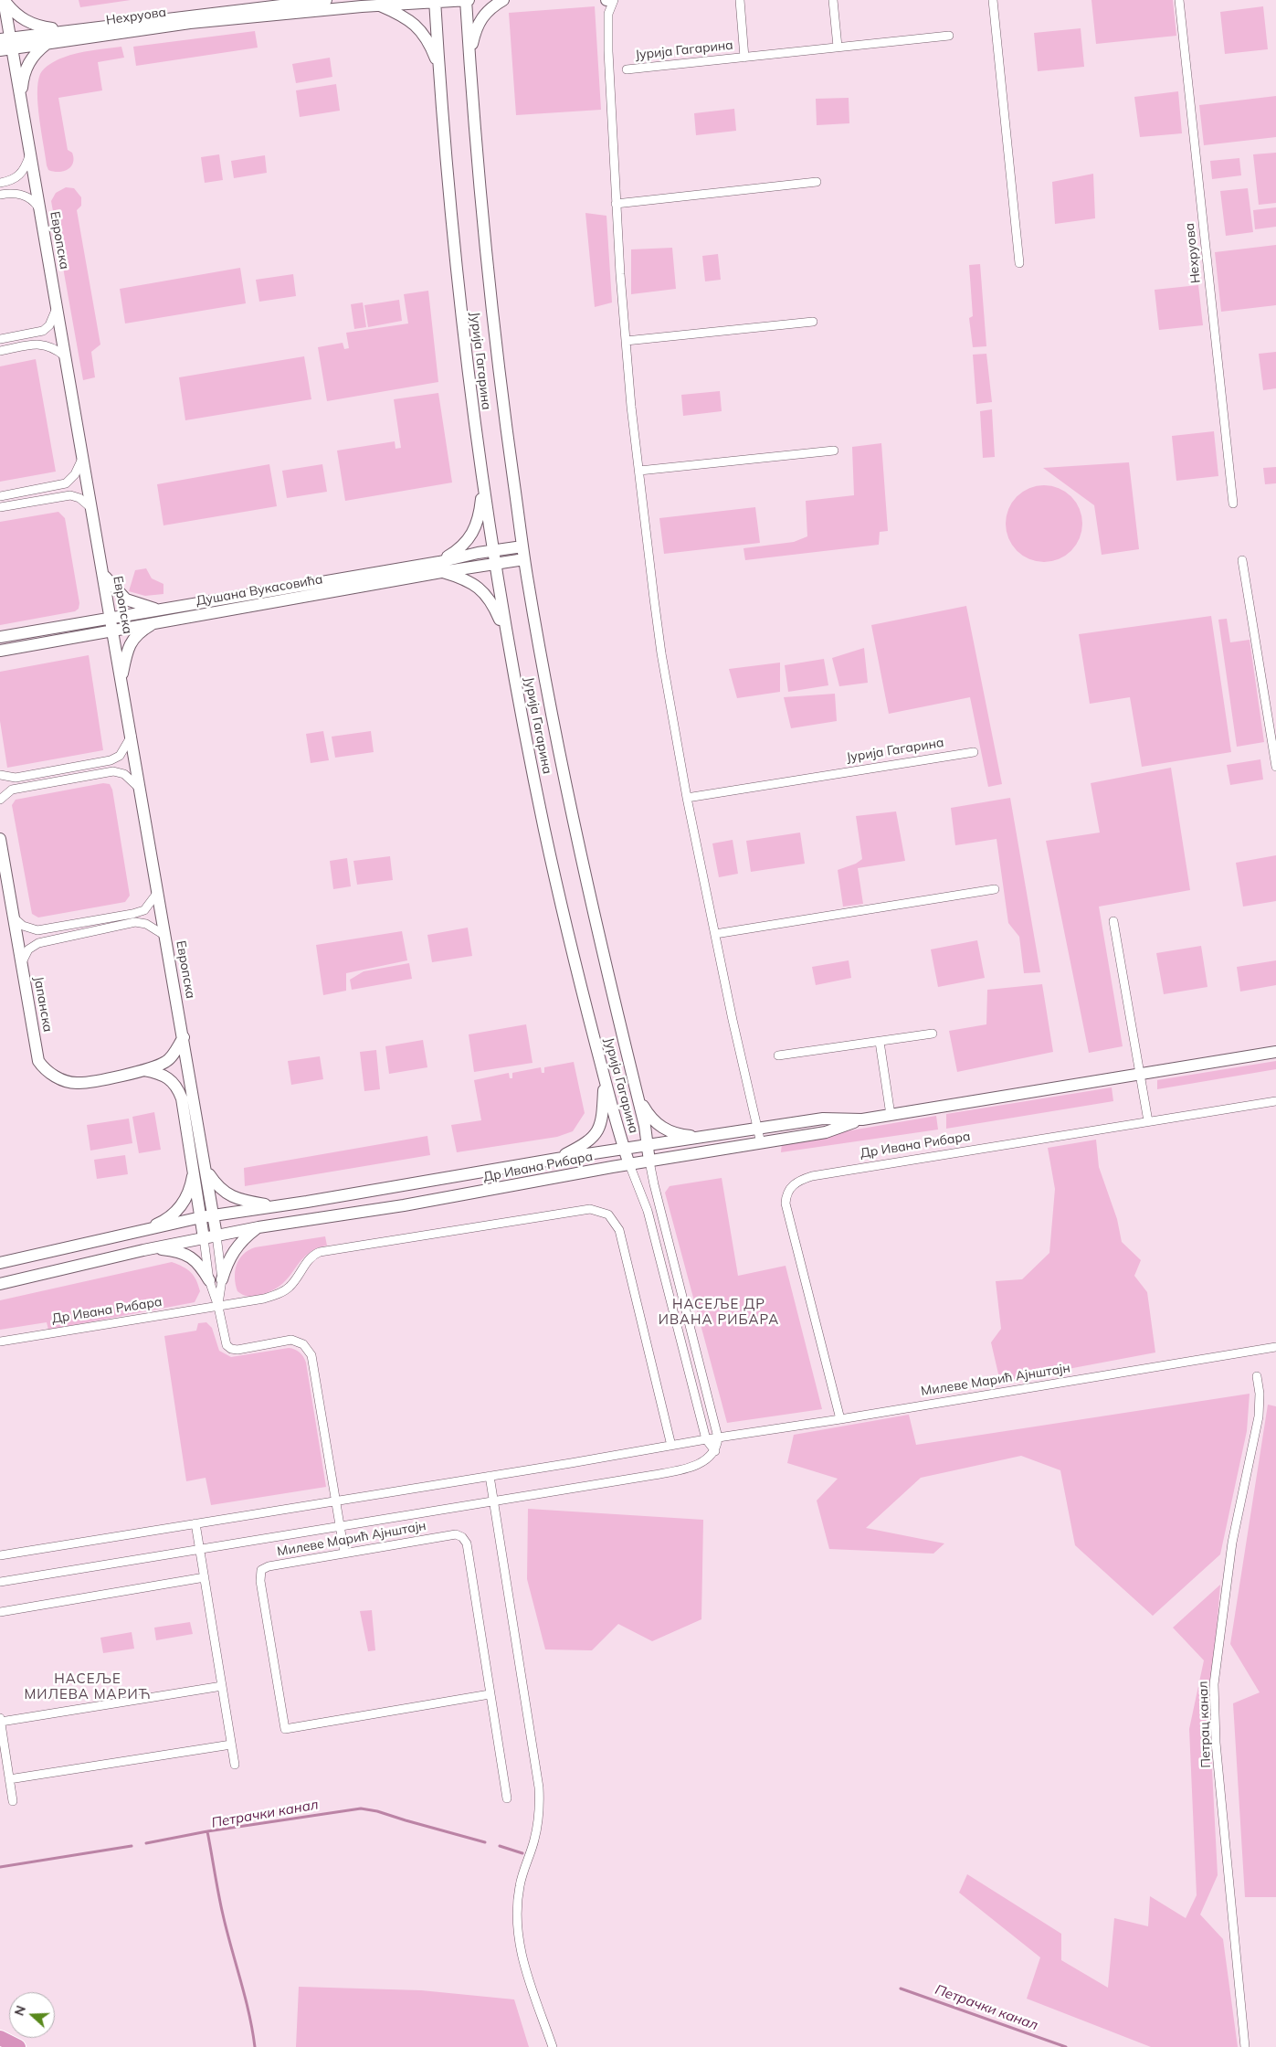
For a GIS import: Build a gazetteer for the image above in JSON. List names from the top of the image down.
{
  "streets": {
    "street": [
      "Нехруова",
      "Јурија Гагарина",
      "Европска",
      "Душана Вукасовића",
      "Јапанска",
      "Др Ивана Рибара",
      "Милеве Марић Ајнштајн",
      "Петрац канал"
    ]
  },
  "crossings": [
    ["Нехруова", "Јурија Гагарина"],
    ["Нехруова", "Европска"],
    ["Јурија Гагарина", "Душана Вукасовића"],
    ["Јурија Гагарина", "Др Ивана Рибара"],
    ["Јурија Гагарина", "Милеве Марић Ајнштајн"],
    ["Европска", "Душана Вукасовића"],
    ["Европска", "Јапанска"],
    ["Европска", "Др Ивана Рибара"],
    ["Др Ивана Рибара", "Милеве Марић Ајнштајн"]
  ],
  "districts": ["НАСЕЉЕ ДР ИВАНА РИБАРА", "НАСЕЉЕ МИЛЕВА МАРИЋ"],
  "water": ["Петрачки канал"],
  "north": "left"
}
